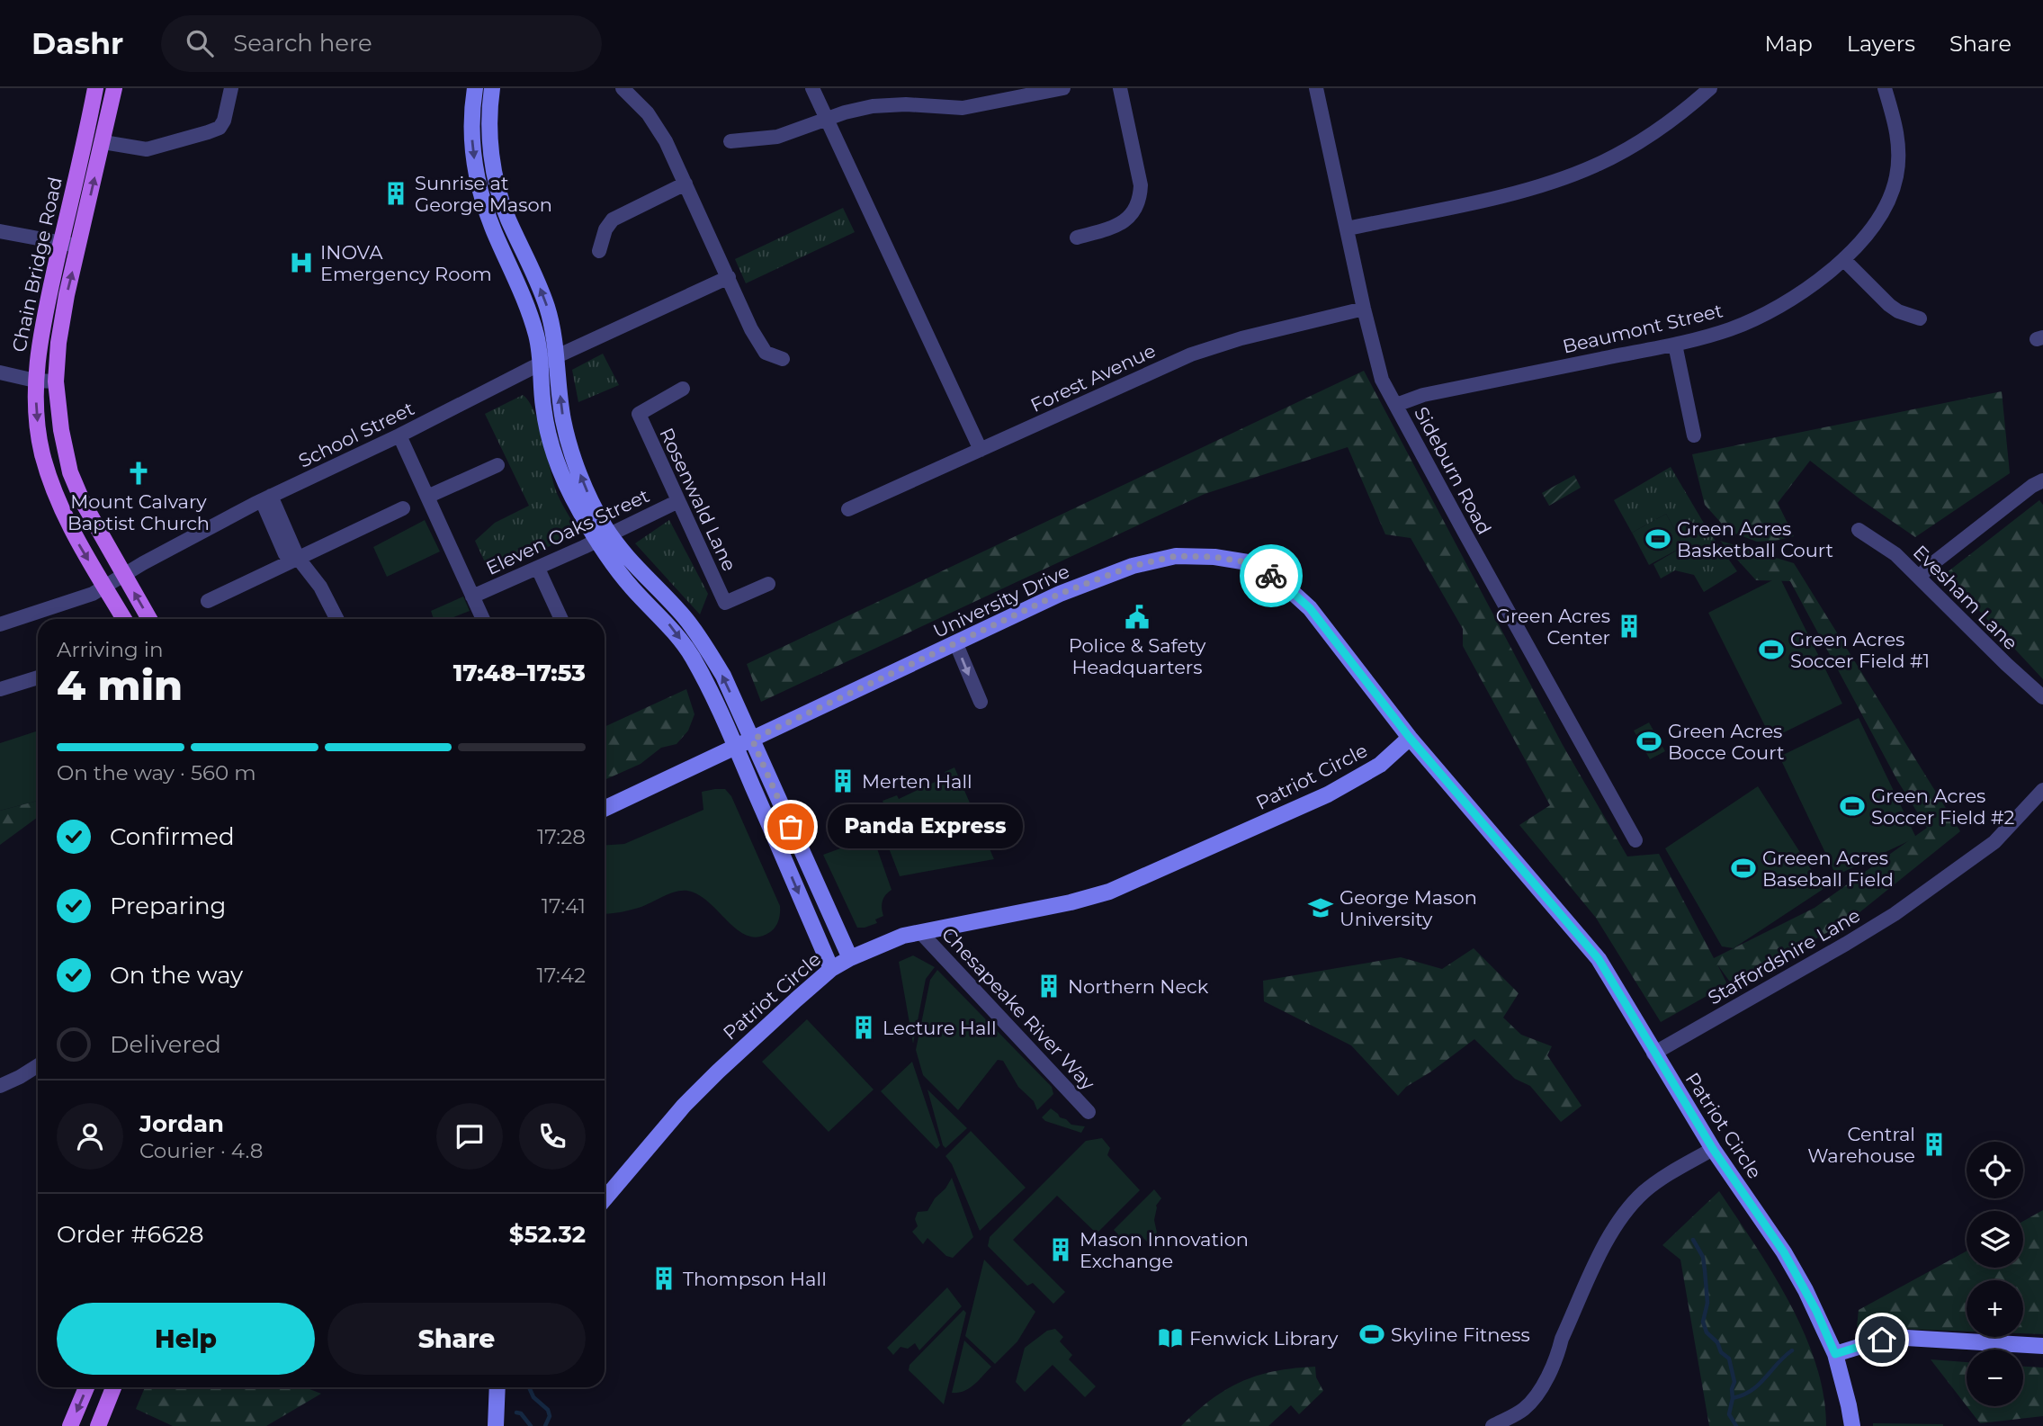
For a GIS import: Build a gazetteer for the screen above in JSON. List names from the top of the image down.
{
  "streets": {
    "main road": ["Chain Bridge Road"],
    "street": [
      "Beaumont Street",
      "Forest Avenue",
      "School Street",
      "Sideburn Road",
      "Rosenwald Lane",
      "Eleven Oaks Street",
      "Evesham Lane",
      "University Drive",
      "Patriot Circle",
      "Staffordshire Lane",
      "Chesapeake River Way"
    ]
  },
  "crossings": [
    ["Chain Bridge Road", "School Street"],
    ["Beaumont Street", "Sideburn Road"],
    ["Forest Avenue", "Sideburn Road"],
    ["Rosenwald Lane", "Eleven Oaks Street"],
    ["University Drive", "Patriot Circle"],
    ["Patriot Circle", "Staffordshire Lane"],
    ["Patriot Circle", "Chesapeake River Way"]
  ],
  "places": {
    "building": [
      "Sunrise at George Mason",
      "Green Acres Center",
      "Merten Hall",
      "Northern Neck",
      "Lecture Hall",
      "Central Warehouse",
      "Mason Innovation Exchange",
      "Thompson Hall"
    ],
    "hospital": ["INOVA Emergency Room"],
    "church": ["Mount Calvary Baptist Church"],
    "sports": [
      "Green Acres Basketball Court",
      "Green Acres Soccer Field #1",
      "Green Acres Bocce Court",
      "Green Acres Soccer Field #2",
      "Greeen Acres Baseball Field",
      "Skyline Fitness"
    ],
    "public building": ["Police & Safety Headquarters"],
    "other": ["Panda Express"],
    "school or university": ["George Mason University"],
    "library": ["Fenwick Library"]
  },
  "page": {
    "header": "Dashr",
    "search": "Search here",
    "nav": ["Map", "Layers", "Share"],
    "heading": ["4 min", "Arriving in", "17:48–17:53"],
    "panel": [
      "Jordan",
      "Courier · 4.8",
      "Order #6628",
      "$52.32"
    ],
    "bar": "On the way · 560 m",
    "list": [
      ["Confirmed", "17:28"],
      ["Preparing", "17:41"],
      ["On the way", "17:42"],
      "Delivered"
    ],
    "bubble": "Panda Express",
    "map_buttons": ["+", "−"],
    "buttons": ["Help", "Share"]
  }
}
